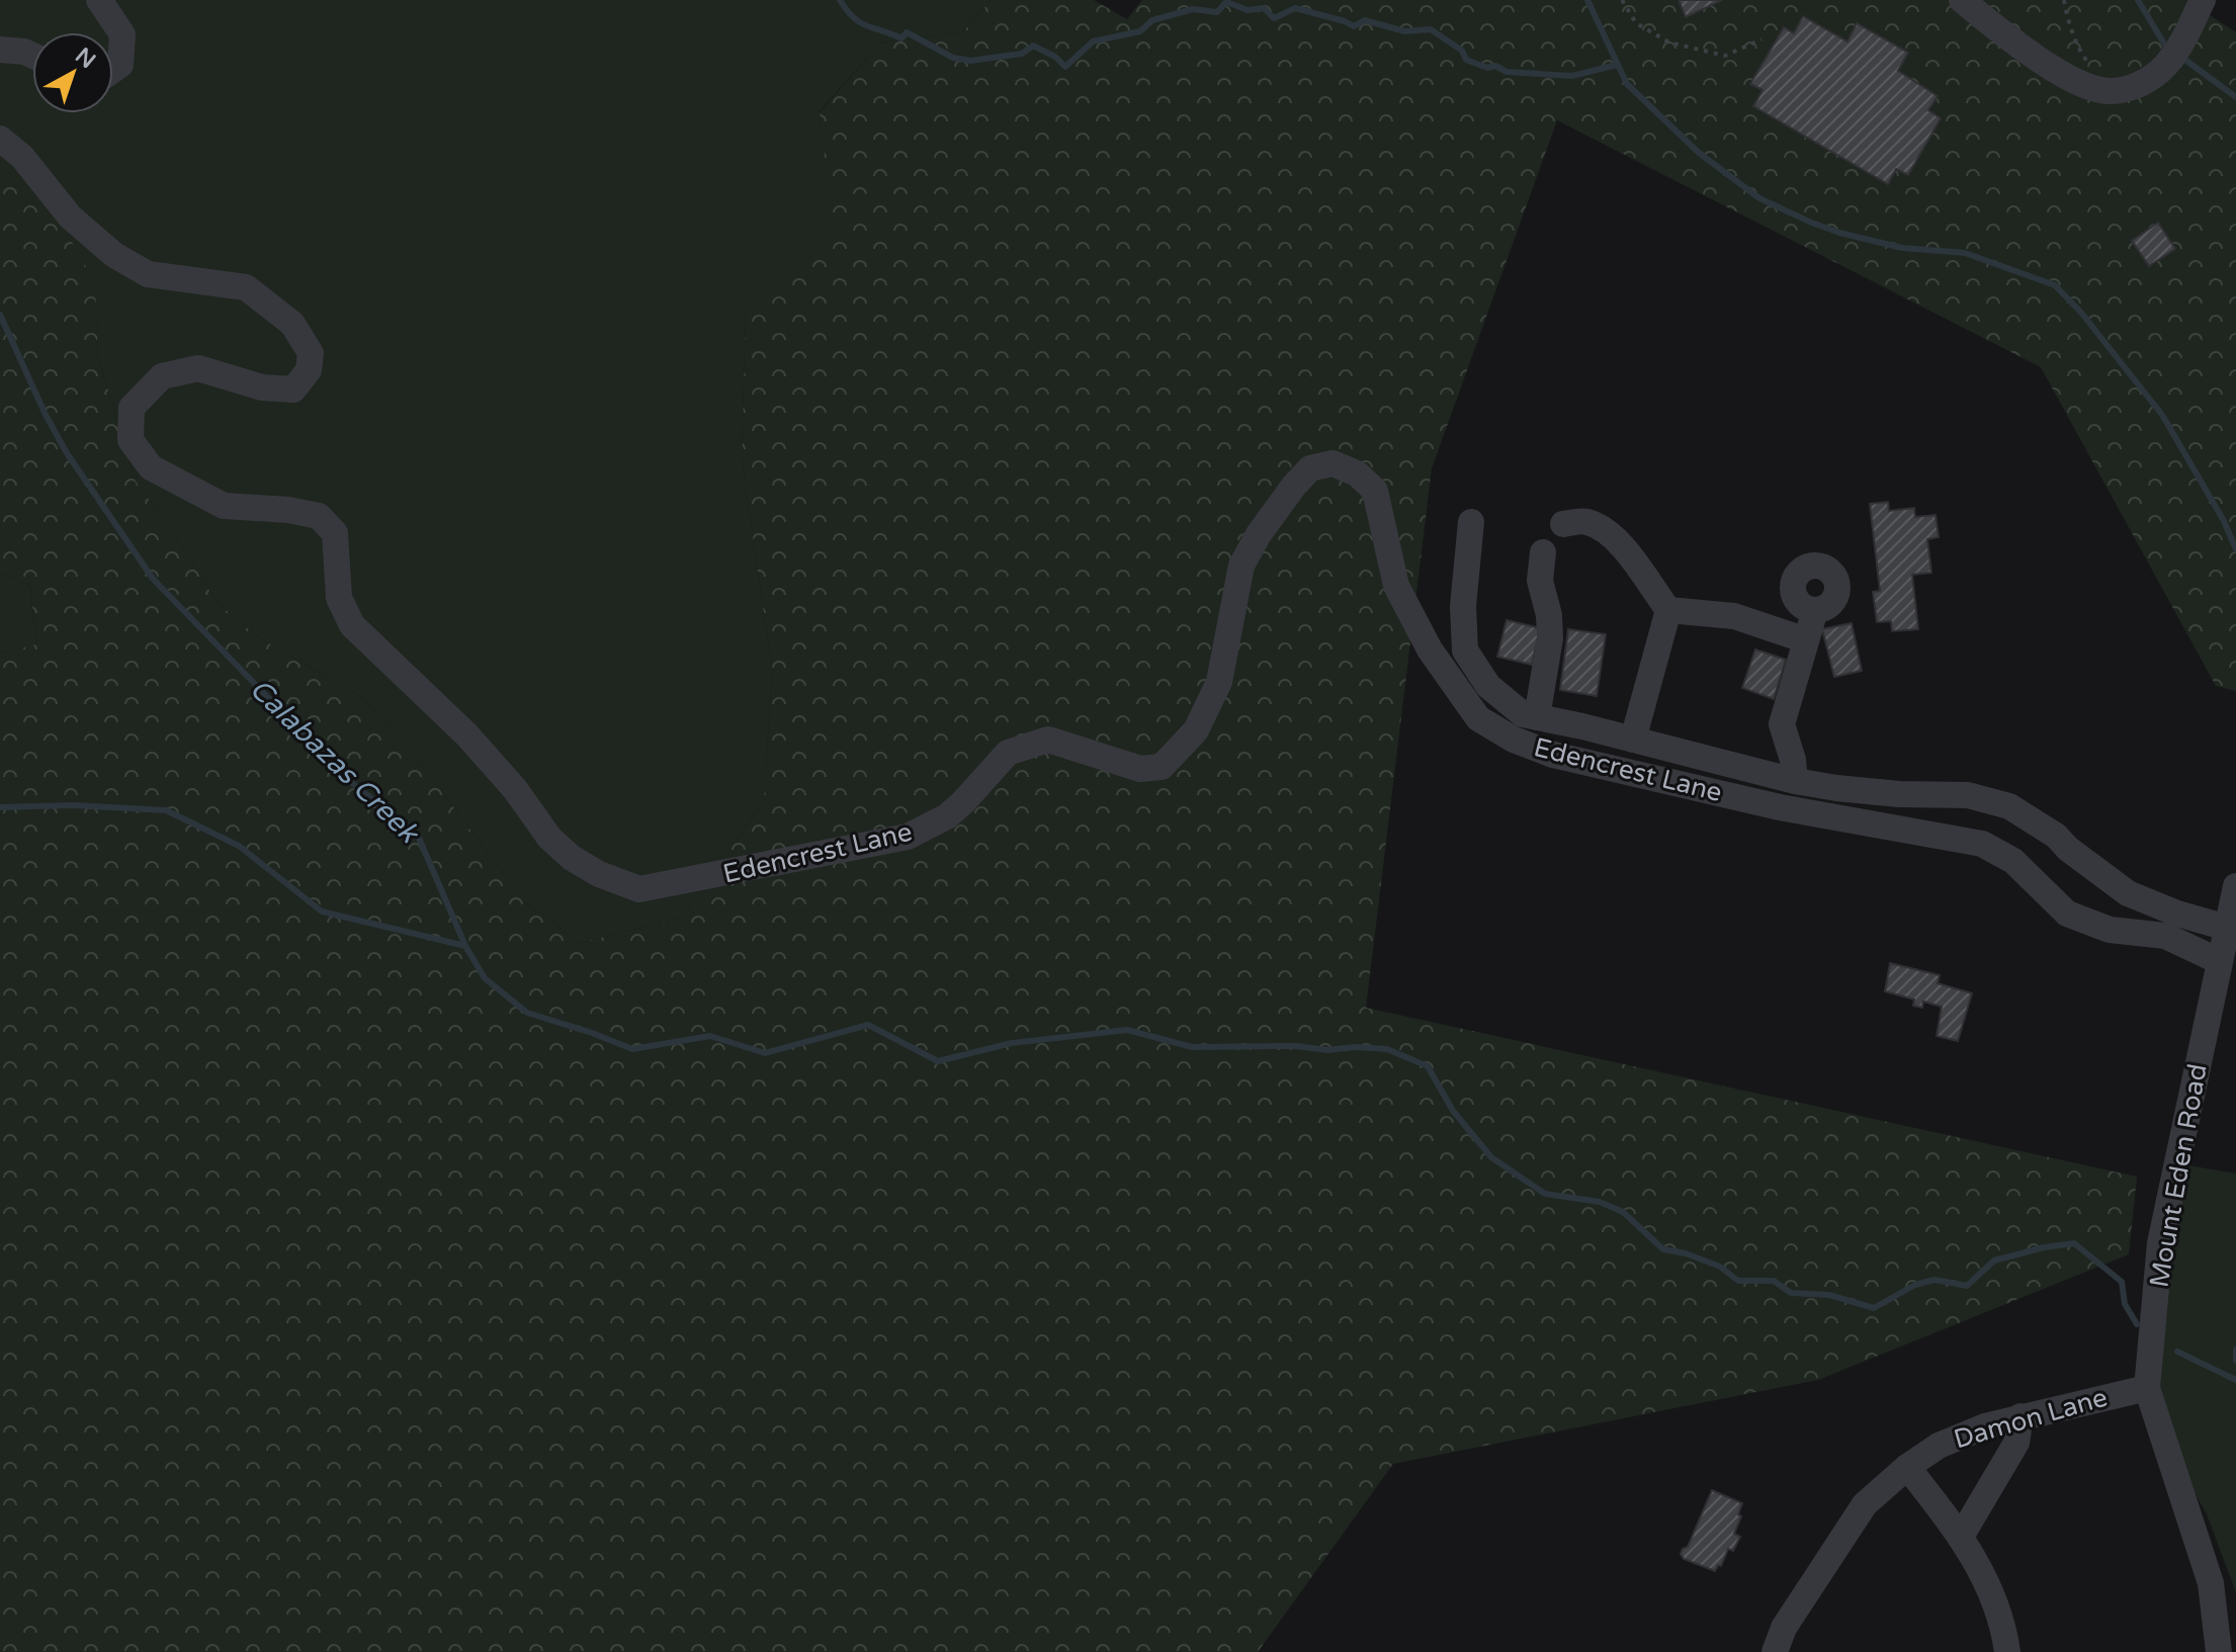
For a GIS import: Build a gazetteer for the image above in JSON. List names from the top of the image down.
{
  "streets": {
    "street": ["Edencrest Lane", "Mount Eden Road", "Damon Lane"]
  },
  "crossings": [
    ["Edencrest Lane", "Mount Eden Road"],
    ["Mount Eden Road", "Damon Lane"]
  ],
  "water": ["Calabazas Creek"],
  "north": "top right"
}
